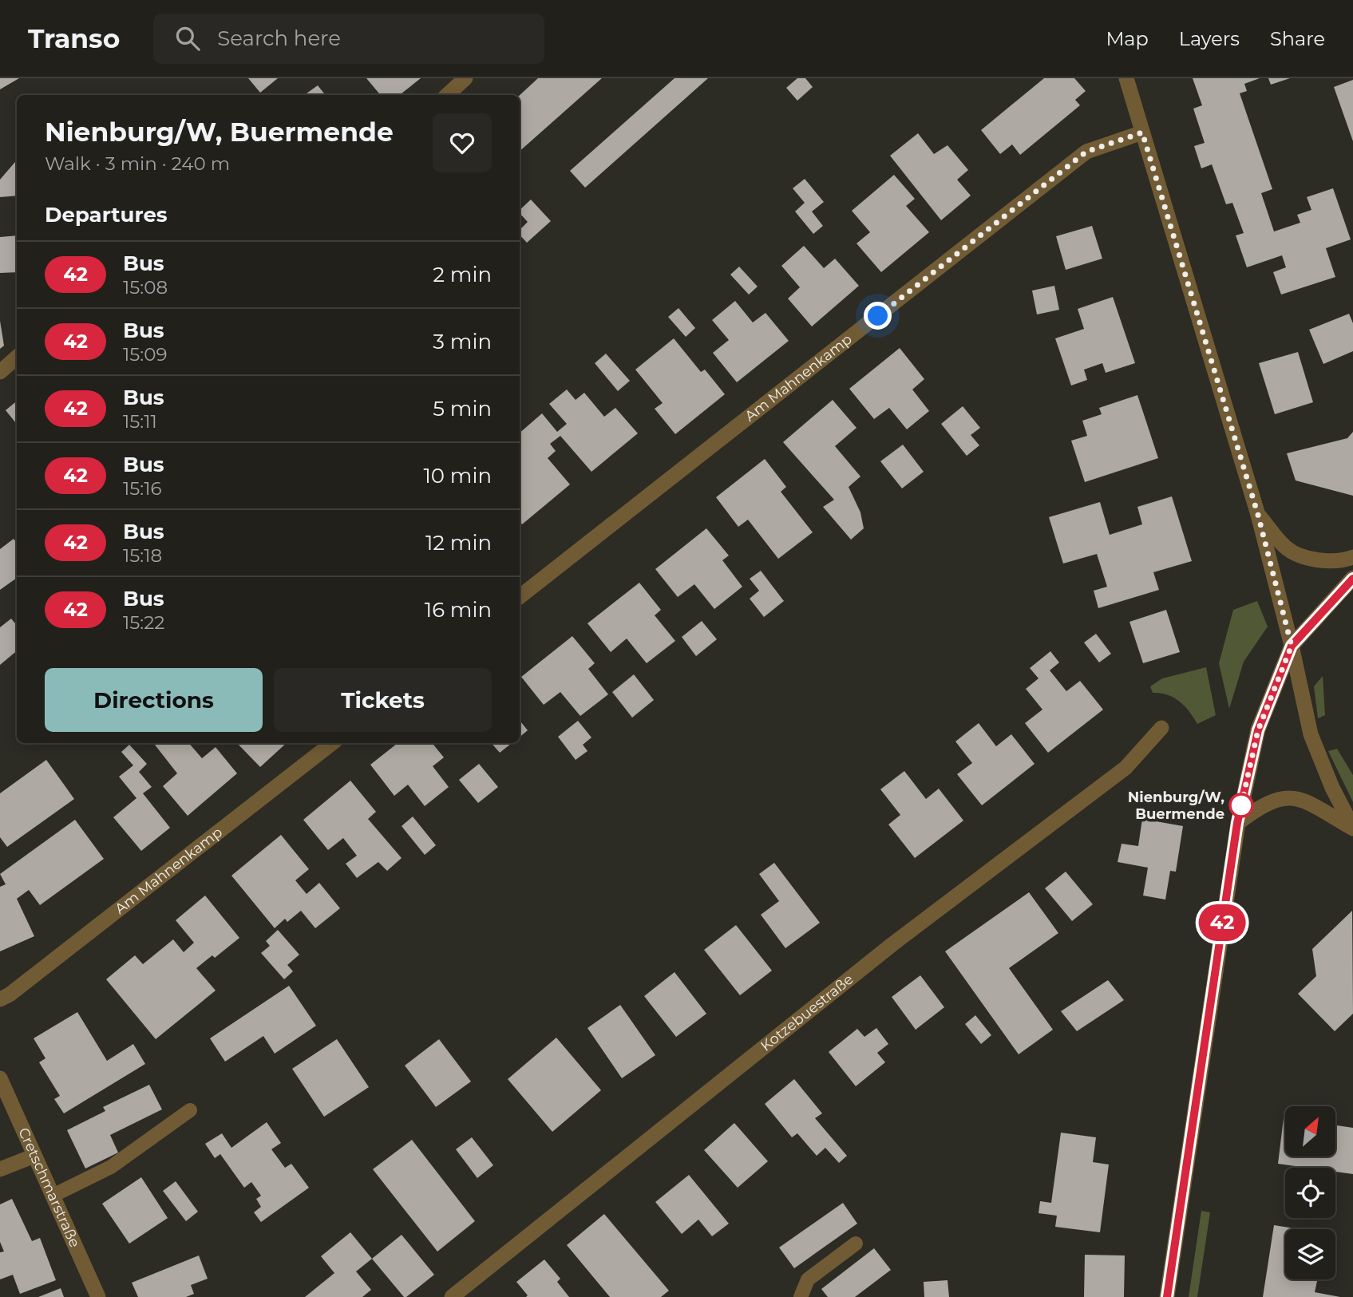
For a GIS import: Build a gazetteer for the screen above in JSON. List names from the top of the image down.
{
  "streets": {
    "street": ["Am Mahnenkamp", "Kotzebuestraße", "Cretschmarstraße"]
  },
  "places": ["Nienburg/W, Buermende"],
  "lines": ["bus line 42"],
  "north": "top right",
  "page": {
    "header": "Transo",
    "search": "Search here",
    "nav": ["Map", "Layers", "Share"],
    "on_map": "42",
    "heading": [
      ["Nienburg/W, Buermende", "Walk · 3 min · 240 m"],
      "Departures"
    ],
    "list": [
      {
        "mark": "42",
        "name": "Bus",
        "note": "15:08",
        "value": "2 min"
      },
      {
        "mark": "42",
        "name": "Bus",
        "note": "15:09",
        "value": "3 min"
      },
      {
        "mark": "42",
        "name": "Bus",
        "note": "15:11",
        "value": "5 min"
      },
      {
        "mark": "42",
        "name": "Bus",
        "note": "15:16",
        "value": "10 min"
      },
      {
        "mark": "42",
        "name": "Bus",
        "note": "15:18",
        "value": "12 min"
      },
      {
        "mark": "42",
        "name": "Bus",
        "note": "15:22",
        "value": "16 min"
      }
    ],
    "buttons": ["Directions", "Tickets"]
  }
}
